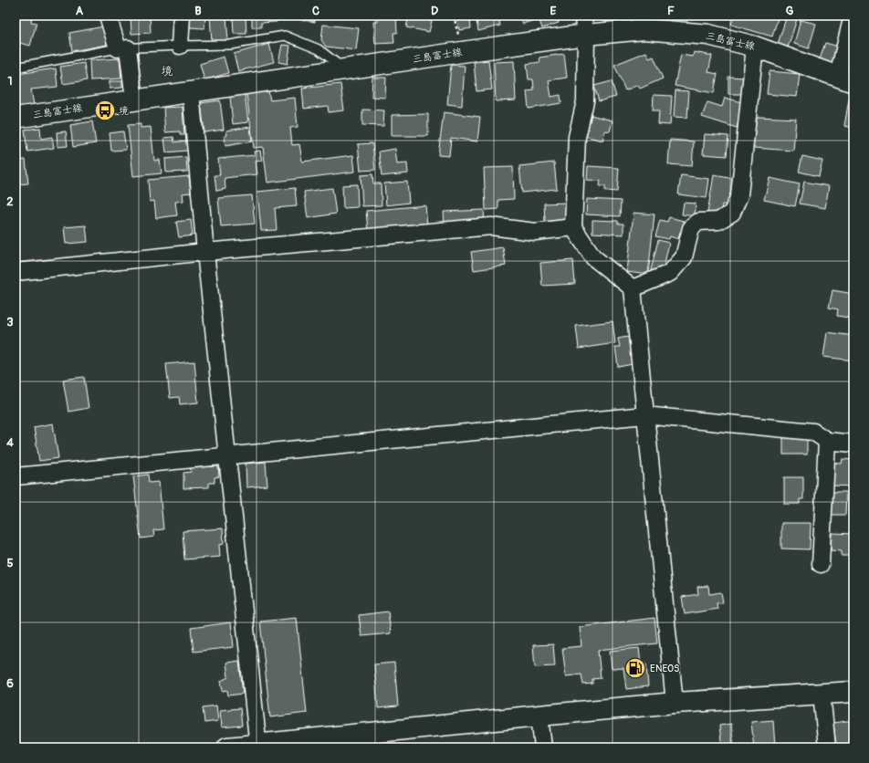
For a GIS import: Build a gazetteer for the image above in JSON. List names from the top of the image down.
{
  "streets": {
    "main road": ["三島富士線"]
  },
  "districts": ["境"],
  "places": {
    "bus stop": ["境"],
    "fuel station": ["ENEOS"]
  },
  "grid": {
    "columns": [
      "A",
      "B",
      "C",
      "D",
      "E",
      "F",
      "G"
    ],
    "rows": [
      "1",
      "2",
      "3",
      "4",
      "5",
      "6"
    ]
  }
}
